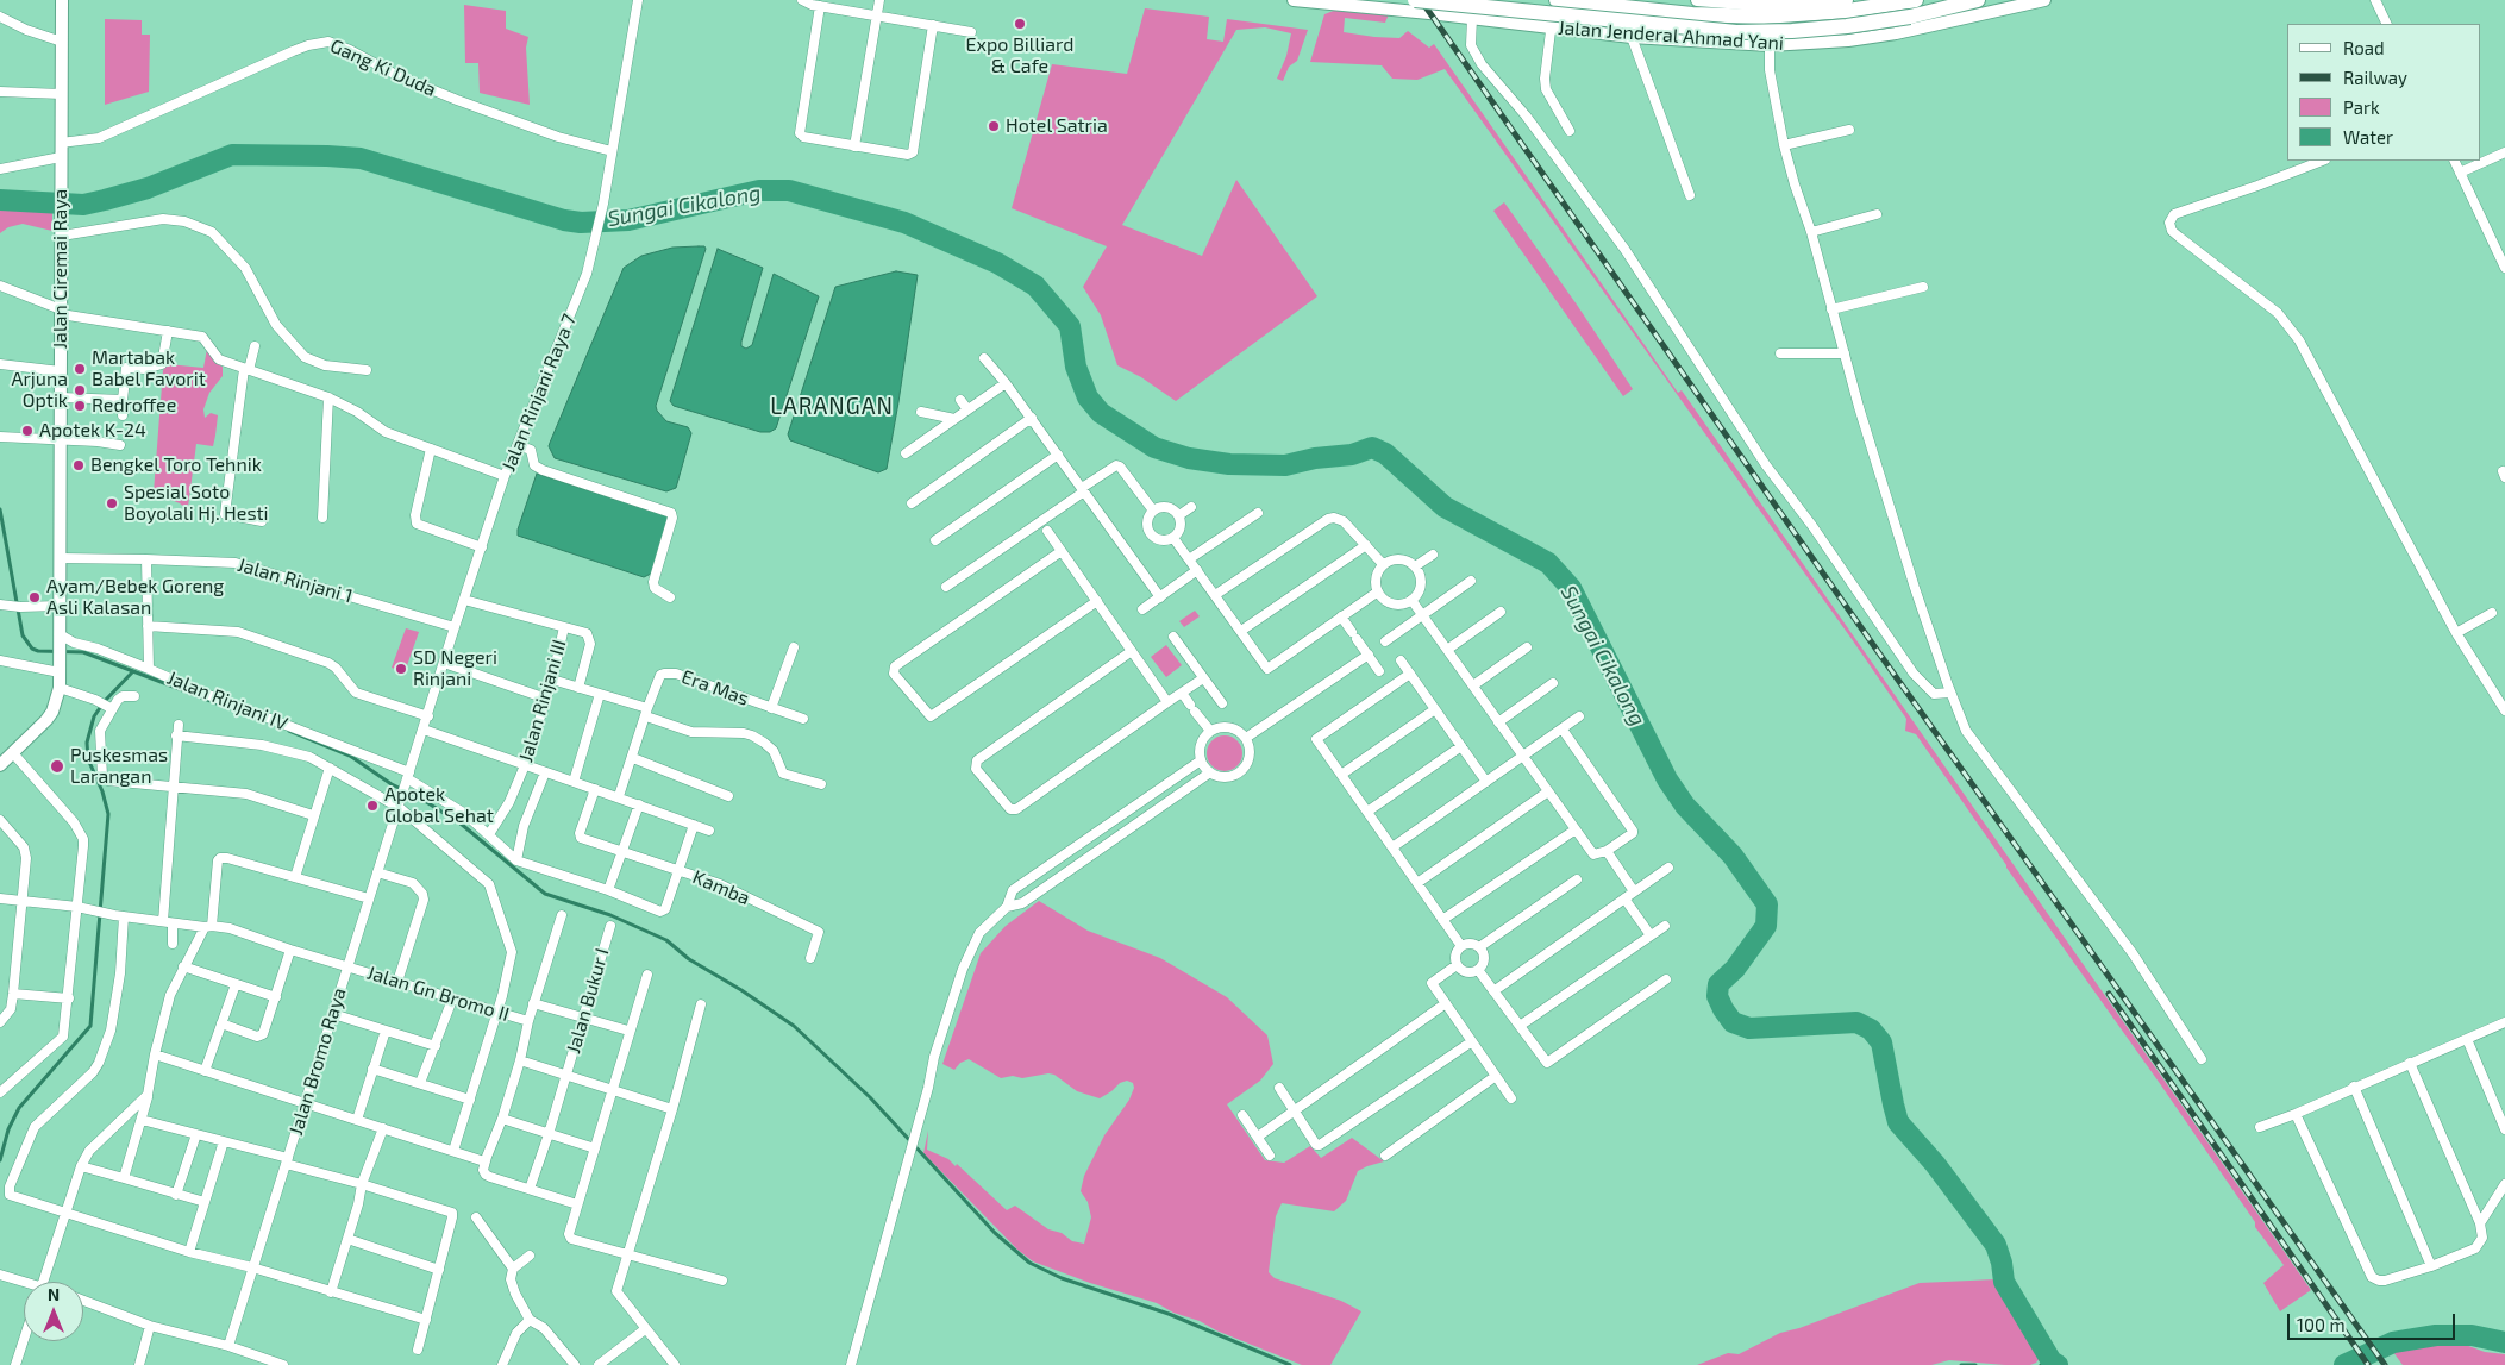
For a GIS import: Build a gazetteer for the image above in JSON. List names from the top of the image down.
{
  "streets": {
    "highway": ["Jalan Jenderal Ahmad Yani"],
    "street": [
      "Gang Ki Duda",
      "Jalan Ciremai Raya",
      "Jalan Rinjani Raya 7",
      "Jalan Rinjani 1",
      "Era Mas",
      "Jalan Rinjani IV",
      "Jalan Rinjani III",
      "Kamba",
      "Jalan Gn Bromo II",
      "Jalan Bukur I",
      "Jalan Bromo Raya"
    ]
  },
  "crossings": [
    ["Gang Ki Duda", "Jalan Ciremai Raya"],
    ["Gang Ki Duda", "Jalan Rinjani Raya 7"],
    ["Jalan Ciremai Raya", "Jalan Rinjani 1"],
    ["Jalan Rinjani Raya 7", "Jalan Rinjani 1"],
    ["Jalan Rinjani Raya 7", "Jalan Rinjani IV"],
    ["Jalan Rinjani Raya 7", "Jalan Rinjani III"],
    ["Jalan Rinjani Raya 7", "Jalan Bromo Raya"],
    ["Jalan Rinjani 1", "Jalan Rinjani IV"],
    ["Jalan Rinjani IV", "Jalan Rinjani III"],
    ["Jalan Rinjani IV", "Jalan Bromo Raya"],
    ["Jalan Gn Bromo II", "Jalan Bromo Raya"]
  ],
  "districts": ["LARANGAN"],
  "water": ["Sungai Cikalong"],
  "places": [
    "Expo Billiard & Cafe",
    "Hotel Satria",
    "Martabak Babel Favorit",
    "Arjuna Optik",
    "Redroffee",
    "Apotek K-24",
    "Bengkel Toro Tehnik",
    "Spesial Soto Boyolali Hj. Hesti",
    "Ayam/Bebek Goreng Asli Kalasan",
    "SD Negeri Rinjani",
    "Puskesmas Larangan",
    "Apotek Global Sehat"
  ],
  "legend": [
    "Road",
    "Railway",
    "Park",
    "Water"
  ],
  "scale_bar": "100 m",
  "north": "top"
}
